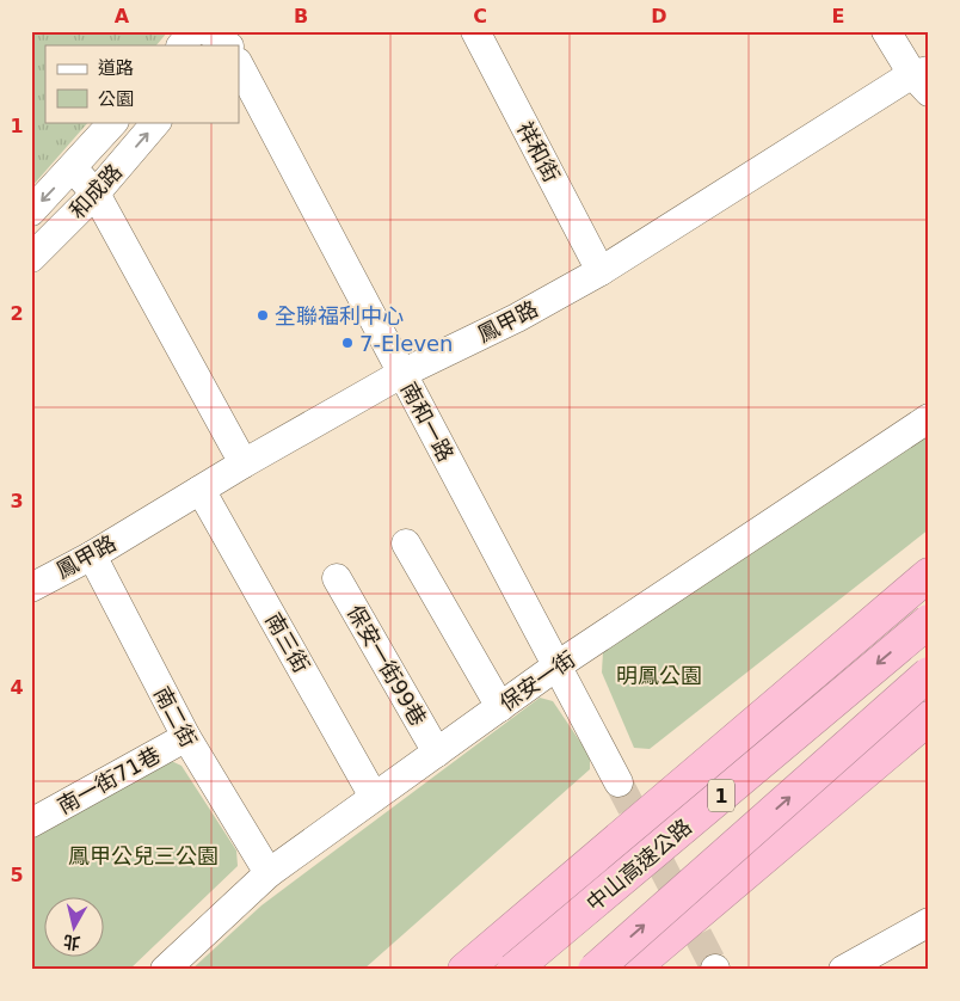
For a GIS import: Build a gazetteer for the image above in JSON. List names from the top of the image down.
{
  "streets": {
    "highway": ["1", "中山高速公路"],
    "street": [
      "祥和街",
      "和成路",
      "鳳甲路",
      "南和一路",
      "南三街",
      "保安一街99巷",
      "保安一街",
      "南二街",
      "南一街71巷"
    ]
  },
  "crossings": [
    ["祥和街", "鳳甲路"],
    ["鳳甲路", "南和一路"],
    ["鳳甲路", "南三街"],
    ["鳳甲路", "南二街"],
    ["南和一路", "保安一街"],
    ["南三街", "保安一街"],
    ["保安一街99巷", "保安一街"],
    ["保安一街", "南二街"],
    ["南二街", "南一街71巷"]
  ],
  "parks": ["明鳳公園", "鳳甲公兒三公園"],
  "places": ["全聯福利中心", "7-Eleven"],
  "legend": ["道路", "公園"],
  "north": "bottom",
  "grid": {
    "columns": [
      "A",
      "B",
      "C",
      "D",
      "E"
    ],
    "rows": [
      "1",
      "2",
      "3",
      "4",
      "5"
    ]
  }
}
